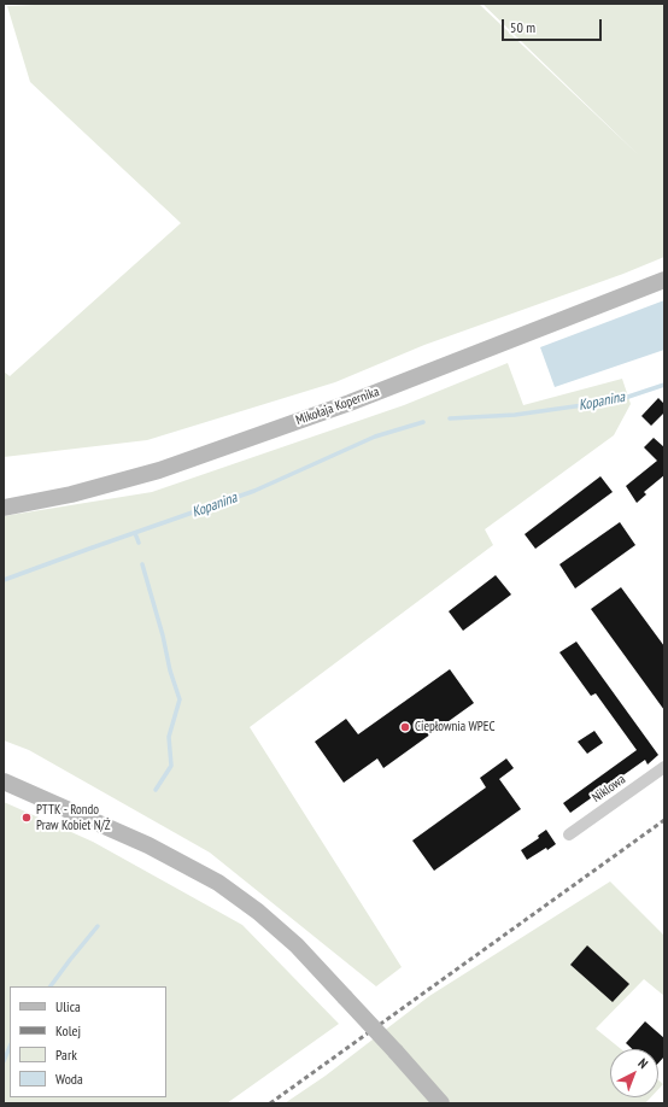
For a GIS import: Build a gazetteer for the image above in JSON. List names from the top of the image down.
{
  "streets": {
    "street": ["Mikołaja Kopernika", "Niklowa"]
  },
  "water": ["Kopanina"],
  "places": ["Ciepłownia WPEC", "PTTK - Rondo Praw Kobiet N/Ż"],
  "legend": [
    "Ulica",
    "Kolej",
    "Park",
    "Woda"
  ],
  "scale_bar": "50 m",
  "north": "top right"
}
